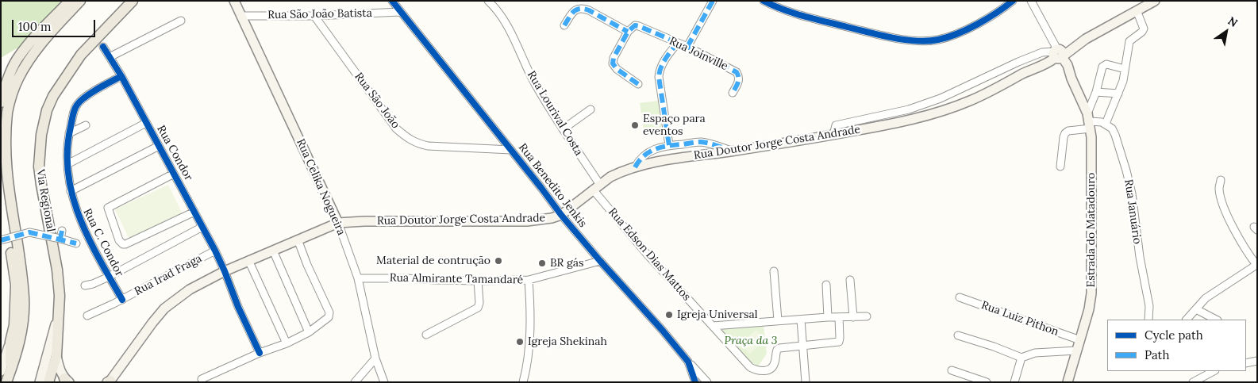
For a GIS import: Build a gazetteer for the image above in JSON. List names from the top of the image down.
{
  "streets": {
    "main road": [
      "Rua Doutor Jorge Costa Andrade",
      "Rua Celika Nogueira",
      "Via Regional",
      "Estrada do Matadouro"
    ],
    "street": [
      "Rua São João Batista",
      "Rua Joinville",
      "Rua São João",
      "Rua Lourival Costa",
      "Rua Condor",
      "Rua Benedito Jenkis",
      "Rua Januário",
      "Rua C. Condor",
      "Rua Edson Dias Mattos",
      "Rua Irad Fraga",
      "Rua Almirante Tamandaré",
      "Rua Luiz Pithon"
    ]
  },
  "crossings": [
    ["Rua São João Batista", "Rua São João"],
    ["Rua São João Batista", "Rua Benedito Jenkis"],
    ["Rua São João Batista", "Rua Celika Nogueira"],
    ["Rua São João", "Rua Benedito Jenkis"],
    ["Rua Lourival Costa", "Rua Doutor Jorge Costa Andrade"],
    ["Rua Lourival Costa", "Rua Edson Dias Mattos"],
    ["Rua Doutor Jorge Costa Andrade", "Rua Condor"],
    ["Rua Doutor Jorge Costa Andrade", "Rua Benedito Jenkis"],
    ["Rua Doutor Jorge Costa Andrade", "Rua Celika Nogueira"],
    ["Rua Doutor Jorge Costa Andrade", "Estrada do Matadouro"],
    ["Rua Doutor Jorge Costa Andrade", "Rua Edson Dias Mattos"],
    ["Rua Condor", "Rua C. Condor"],
    ["Rua Condor", "Rua Irad Fraga"],
    ["Rua Benedito Jenkis", "Rua Almirante Tamandaré"],
    ["Rua Celika Nogueira", "Rua Almirante Tamandaré"],
    ["Estrada do Matadouro", "Rua Luiz Pithon"],
    ["Rua C. Condor", "Rua Irad Fraga"]
  ],
  "parks": ["Praça da 3"],
  "places": [
    "Espaço para eventos",
    "Material de contrução",
    "BR gás",
    "Igreja Universal",
    "Igreja Shekinah"
  ],
  "legend": ["Cycle path", "Path"],
  "scale_bar": "100 m",
  "north": "top right"
}
